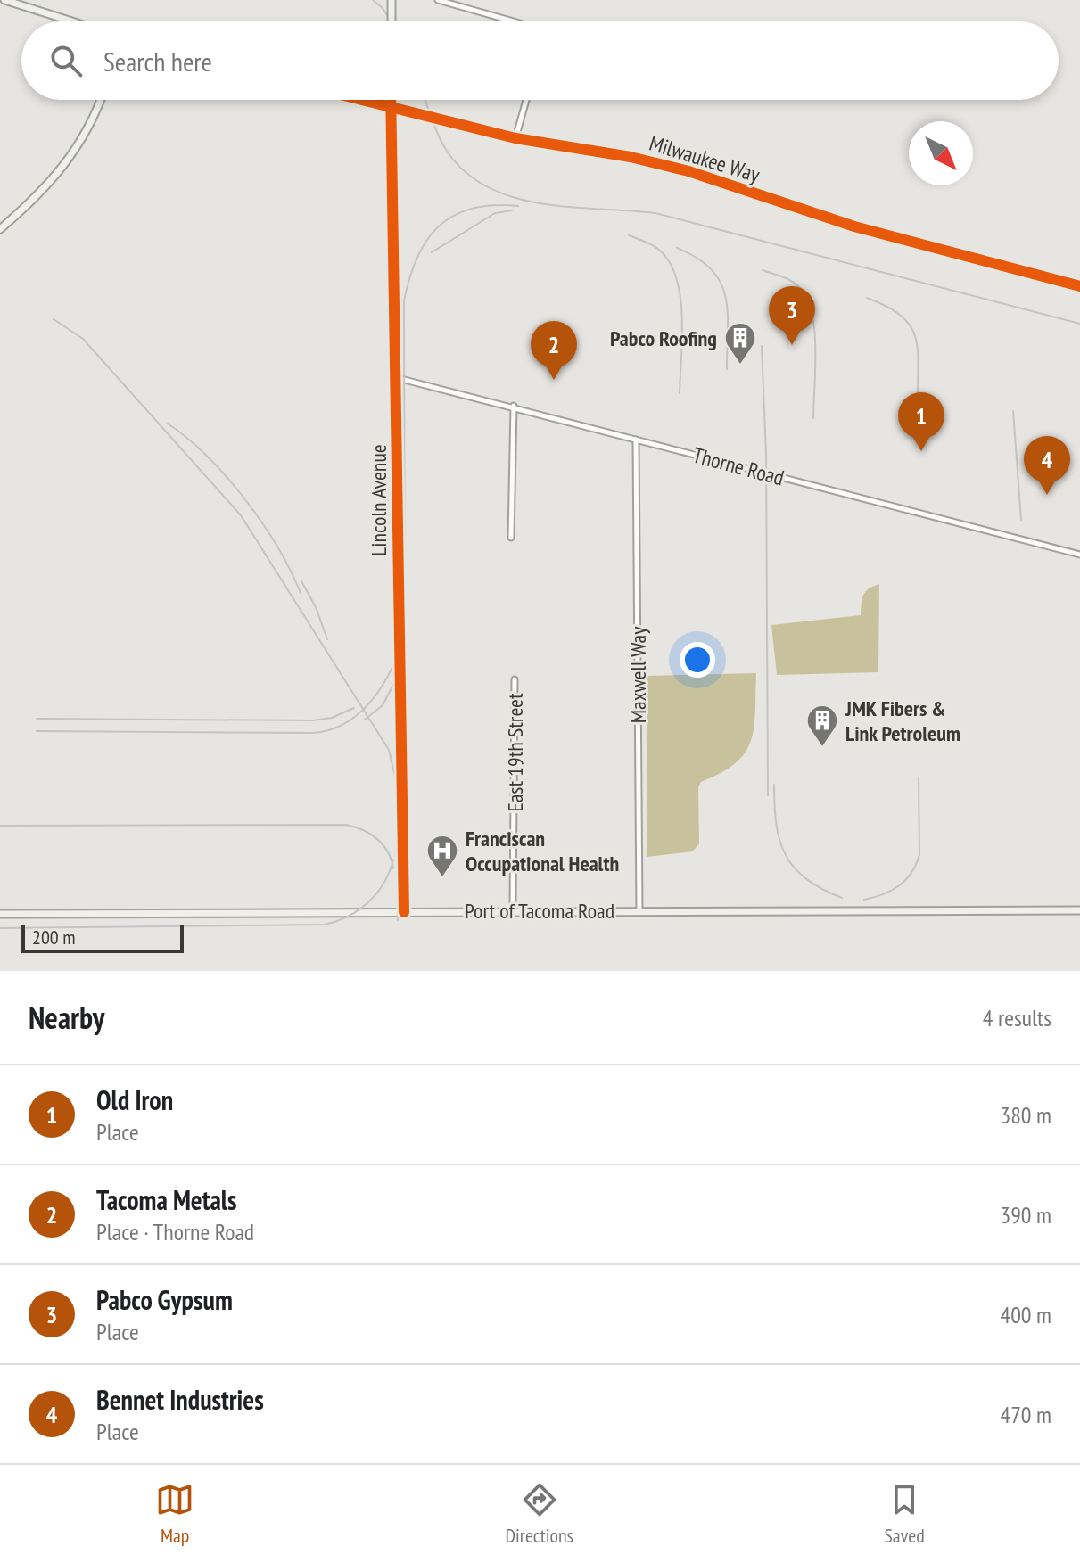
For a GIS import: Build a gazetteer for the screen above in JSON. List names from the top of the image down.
{
  "streets": {
    "street": [
      "Milwaukee Way",
      "Thorne Road",
      "Lincoln Avenue",
      "Maxwell Way",
      "East 19th Street",
      "Port of Tacoma Road"
    ]
  },
  "crossings": [
    ["Thorne Road", "Lincoln Avenue"],
    ["Thorne Road", "Maxwell Way"],
    ["Lincoln Avenue", "Port of Tacoma Road"],
    ["Maxwell Way", "Port of Tacoma Road"],
    ["East 19th Street", "Port of Tacoma Road"]
  ],
  "places": {
    "building": ["Pabco Roofing", "JMK Fibers & Link Petroleum"],
    "hospital": ["Franciscan Occupational Health"]
  },
  "scale_bar": "200 m",
  "north": "bottom right",
  "page": {
    "search": "Search here",
    "pins": [
      "3",
      "2",
      "1",
      "4"
    ],
    "scale": "200 m",
    "heading": ["Nearby", "4 results"],
    "list": [
      {
        "mark": "1",
        "name": "Old Iron",
        "note": "Place",
        "value": "380 m"
      },
      {
        "mark": "2",
        "name": "Tacoma Metals",
        "note": "Place · Thorne Road",
        "value": "390 m"
      },
      {
        "mark": "3",
        "name": "Pabco Gypsum",
        "note": "Place",
        "value": "400 m"
      },
      {
        "mark": "4",
        "name": "Bennet Industries",
        "note": "Place",
        "value": "470 m"
      }
    ],
    "nav": ["Map", "Directions", "Saved"]
  }
}
